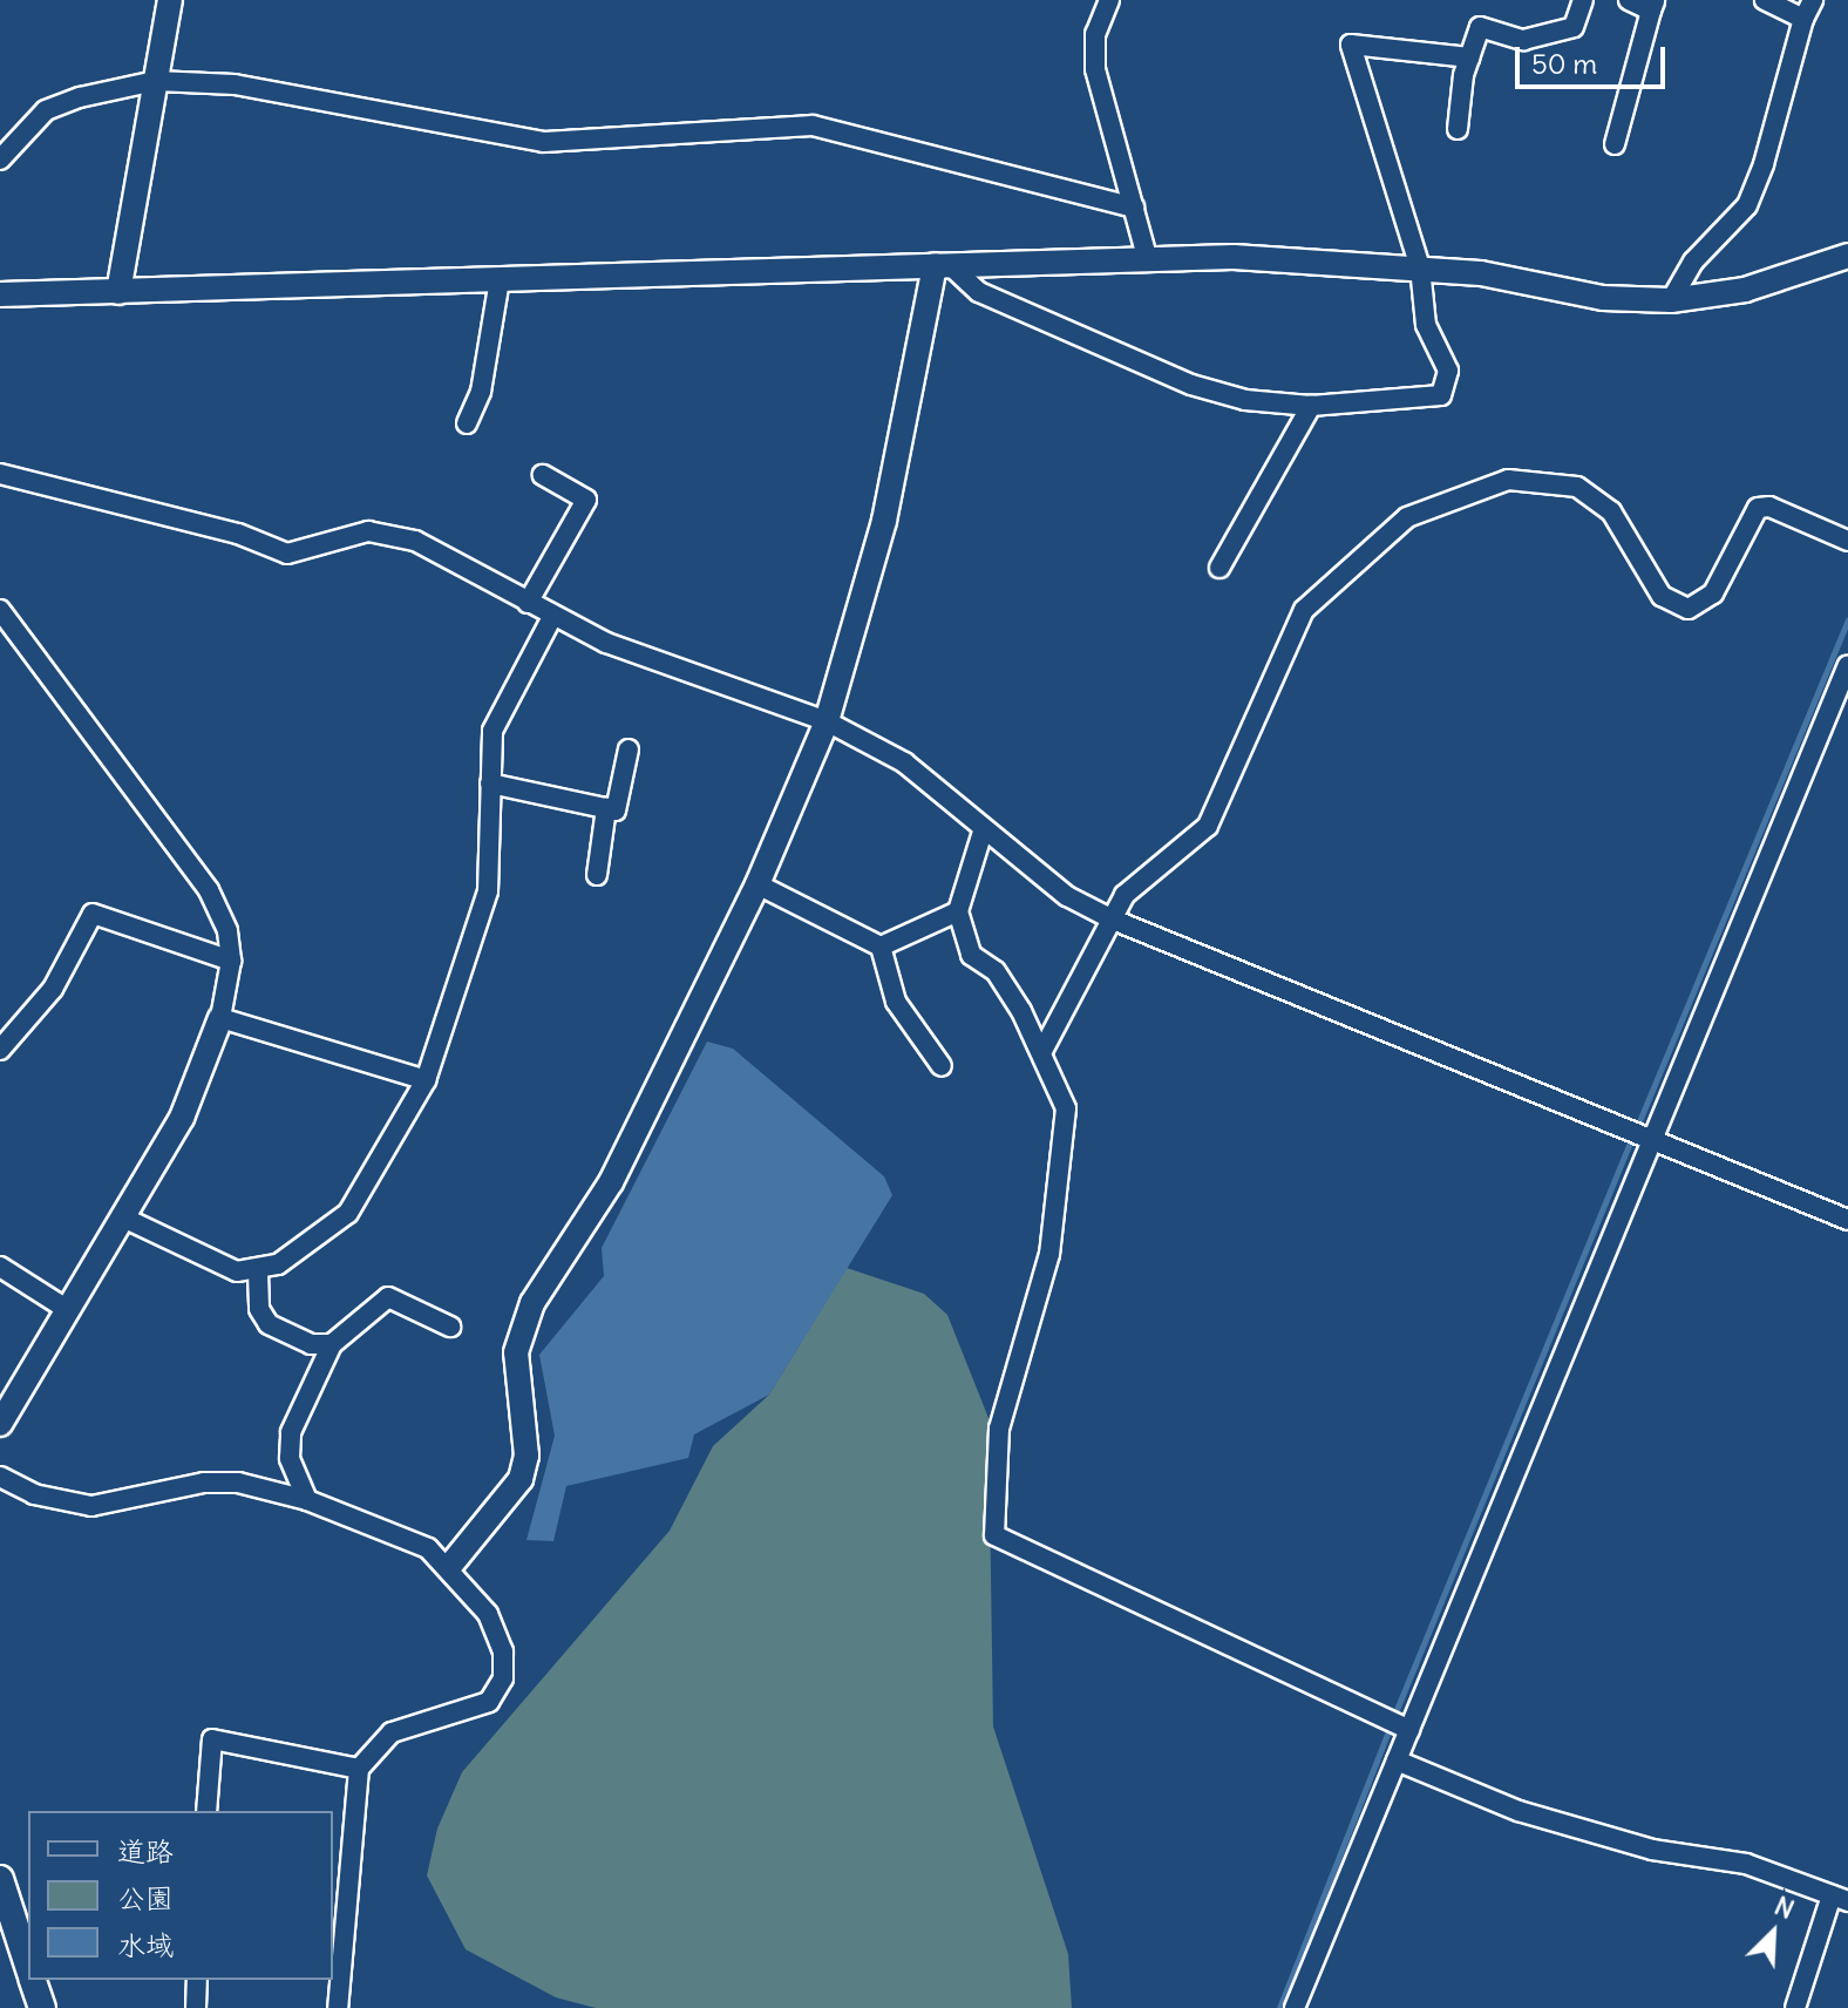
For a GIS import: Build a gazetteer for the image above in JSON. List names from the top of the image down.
{
  "legend": ["道路", "公園", "水域"],
  "scale_bar": "50 m",
  "north": "top right"
}
